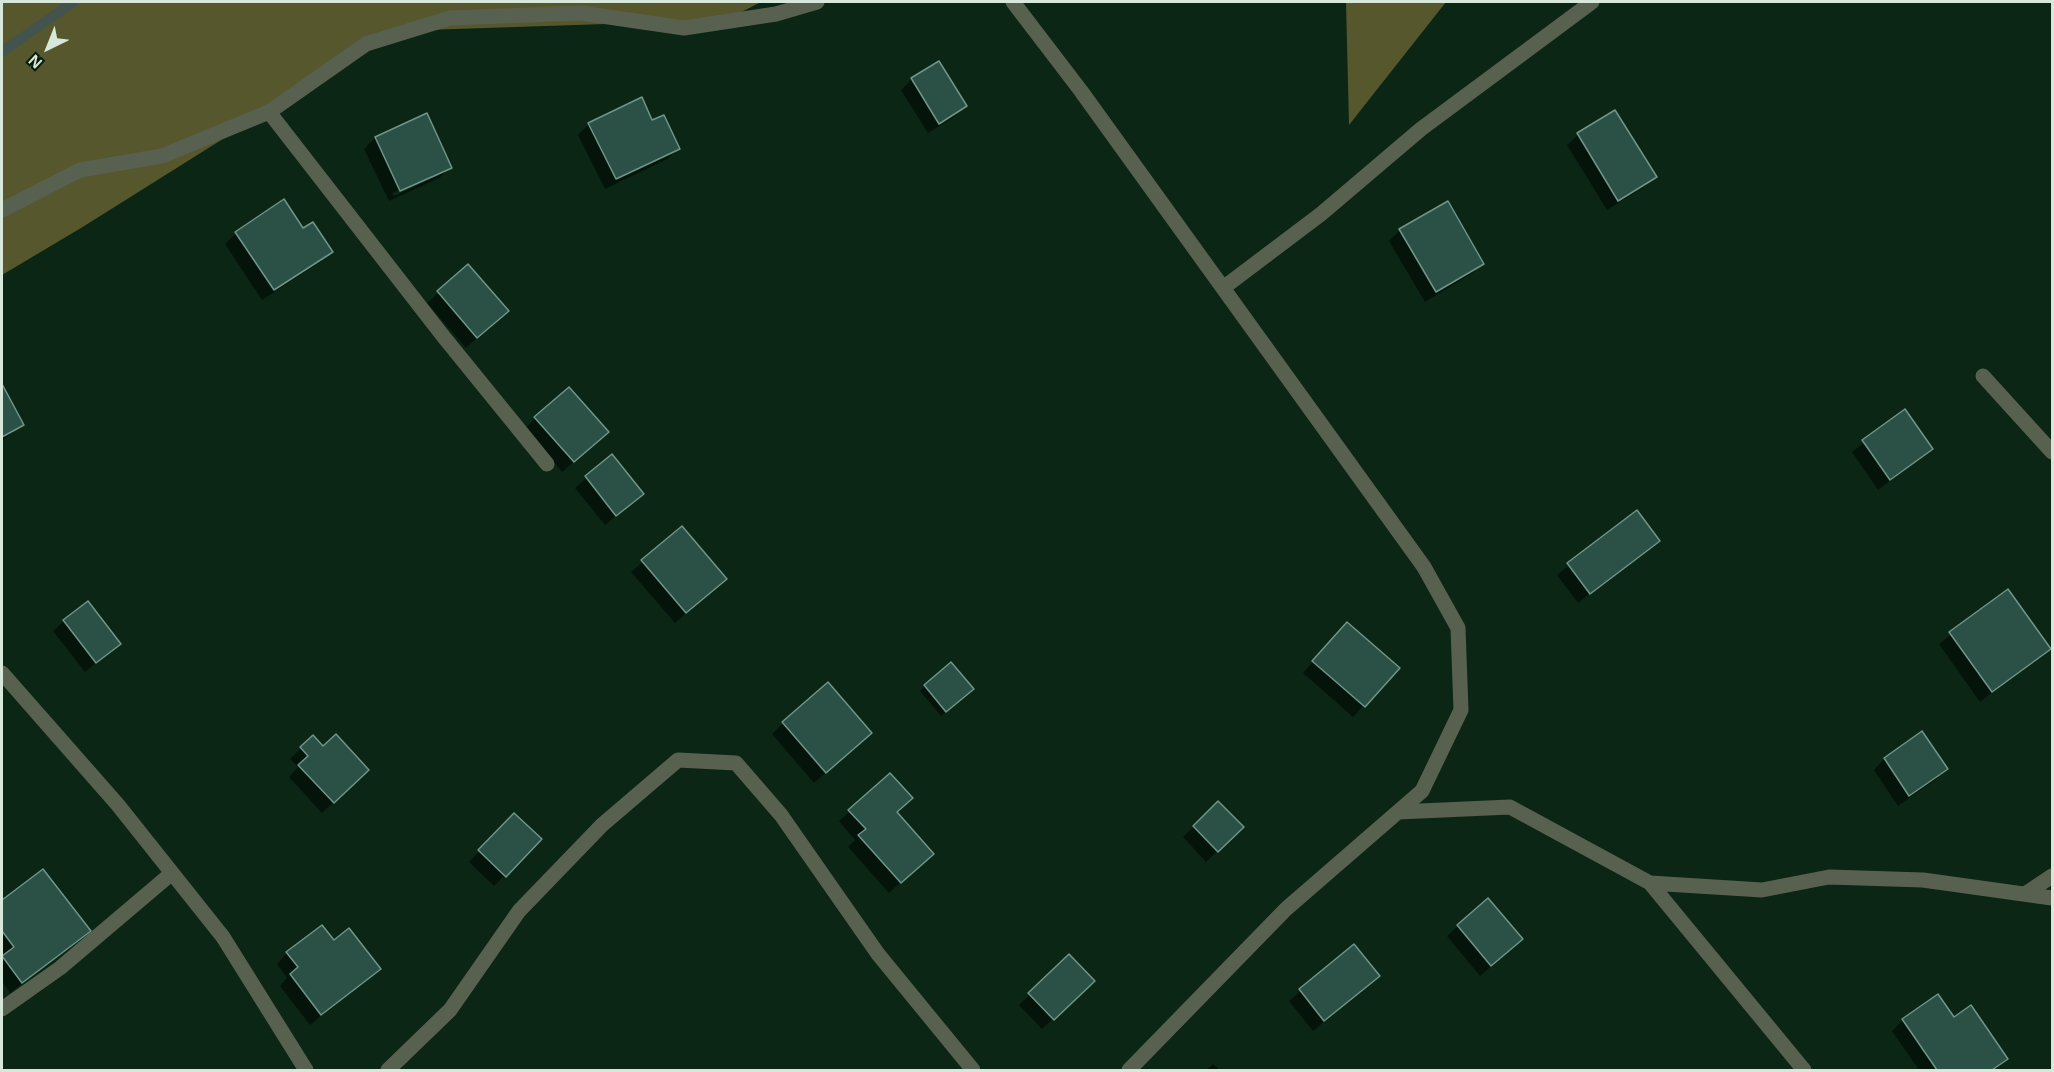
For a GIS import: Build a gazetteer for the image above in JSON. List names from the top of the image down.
{
  "north": "bottom left"
}
